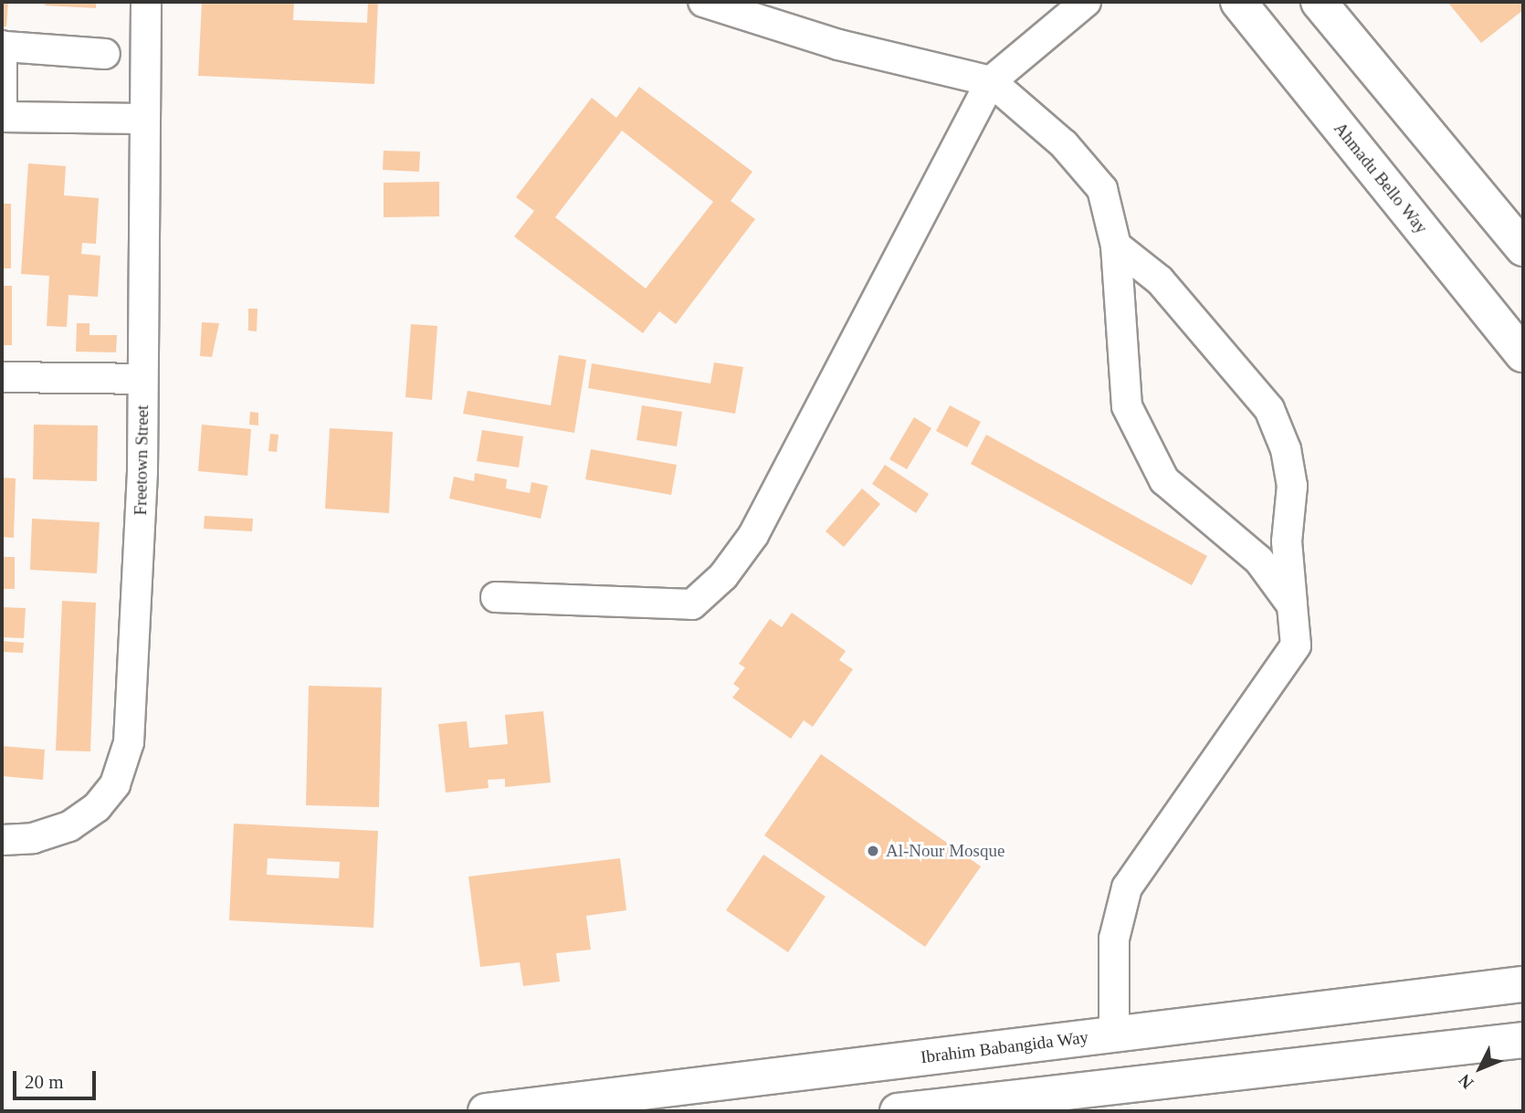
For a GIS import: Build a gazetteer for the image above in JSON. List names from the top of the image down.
{
  "streets": {
    "main road": ["Ahmadu Bello Way", "Ibrahim Babangida Way"],
    "street": ["Freetown Street"]
  },
  "places": ["Al-Nour Mosque"],
  "scale_bar": "20 m",
  "north": "bottom left"
}
